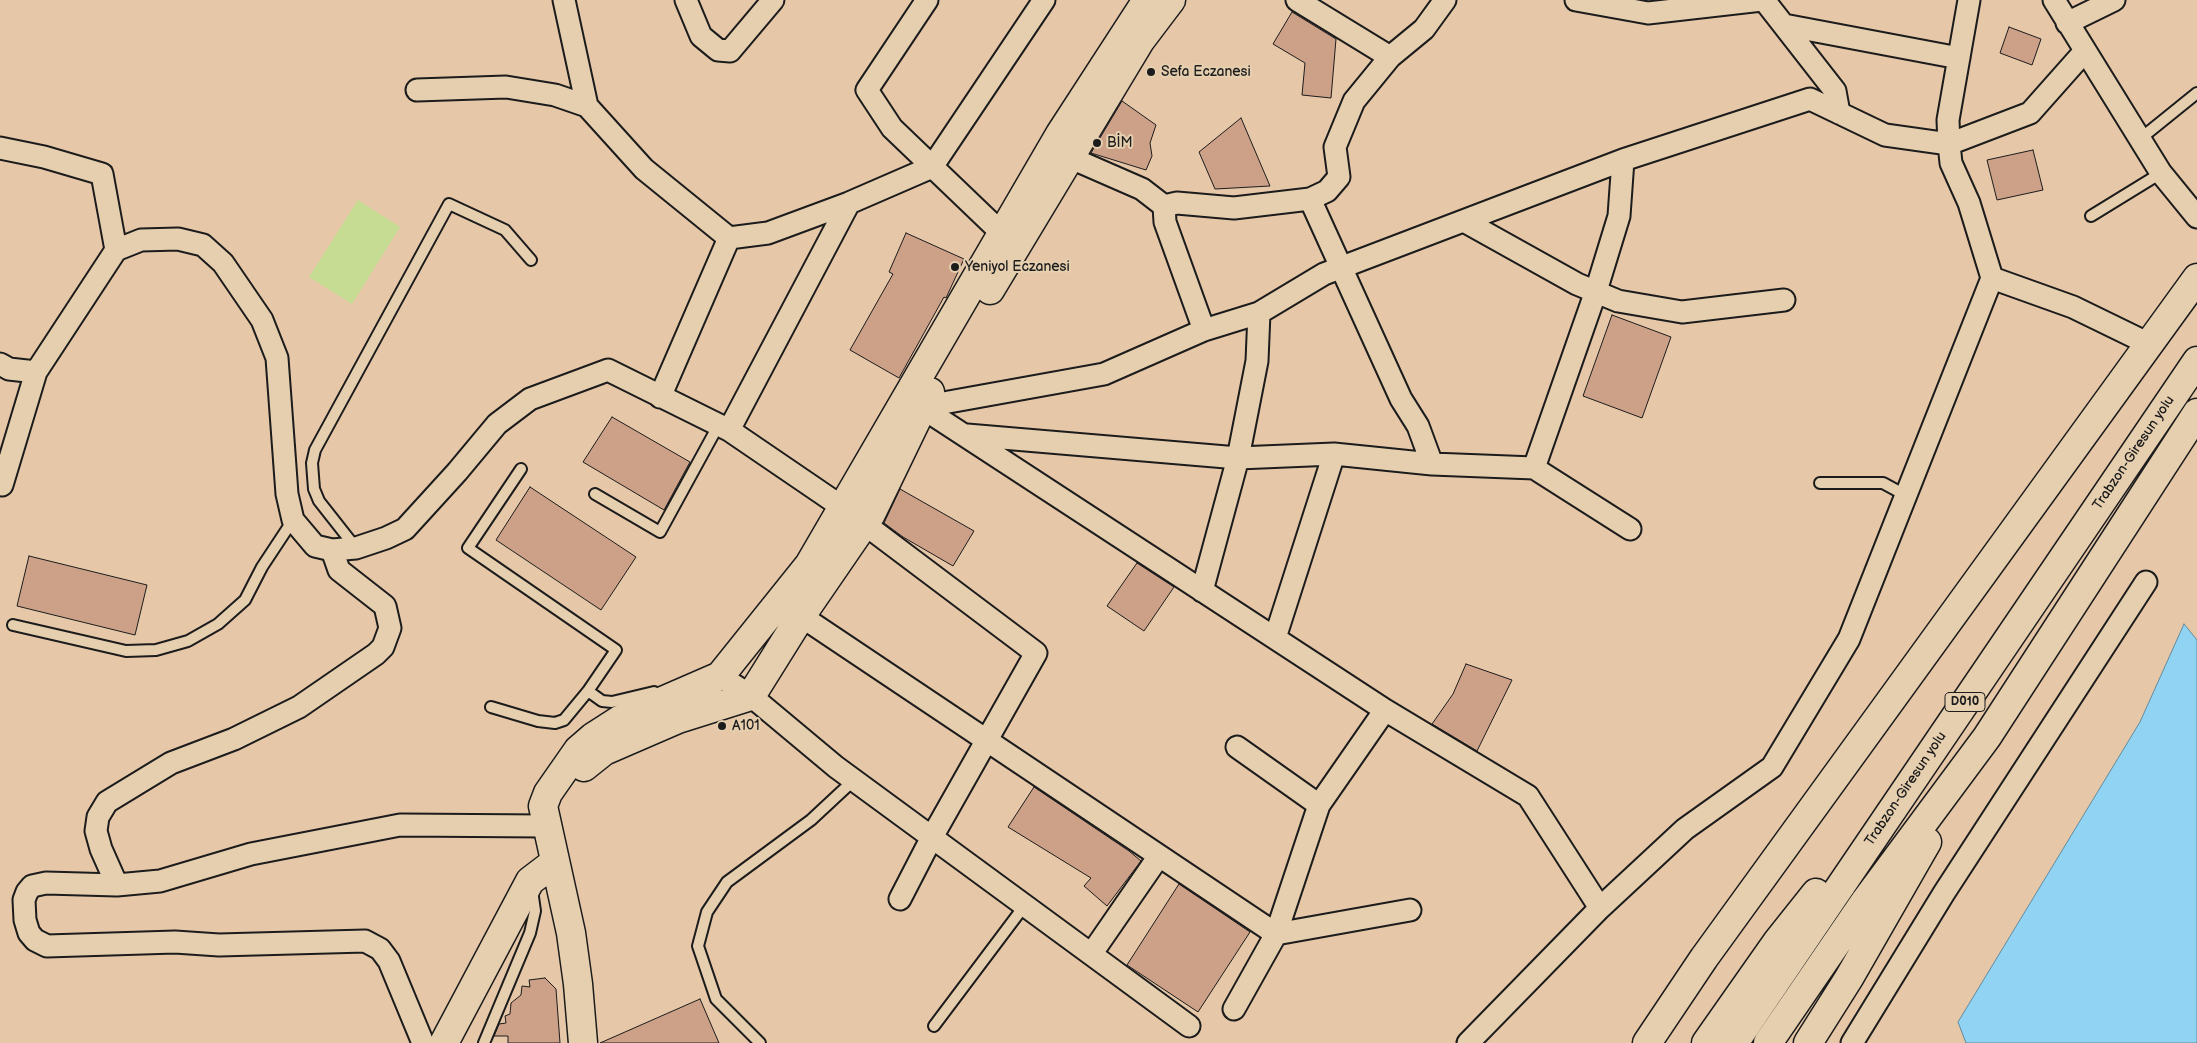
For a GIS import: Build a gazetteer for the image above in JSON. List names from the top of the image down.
{
  "streets": {
    "main road": ["Trabzon-Giresun yolu", "D010"]
  },
  "places": [
    "Sefa Eczanesi",
    "BİM",
    "Yeniyol Eczanesi",
    "A101"
  ]
}
